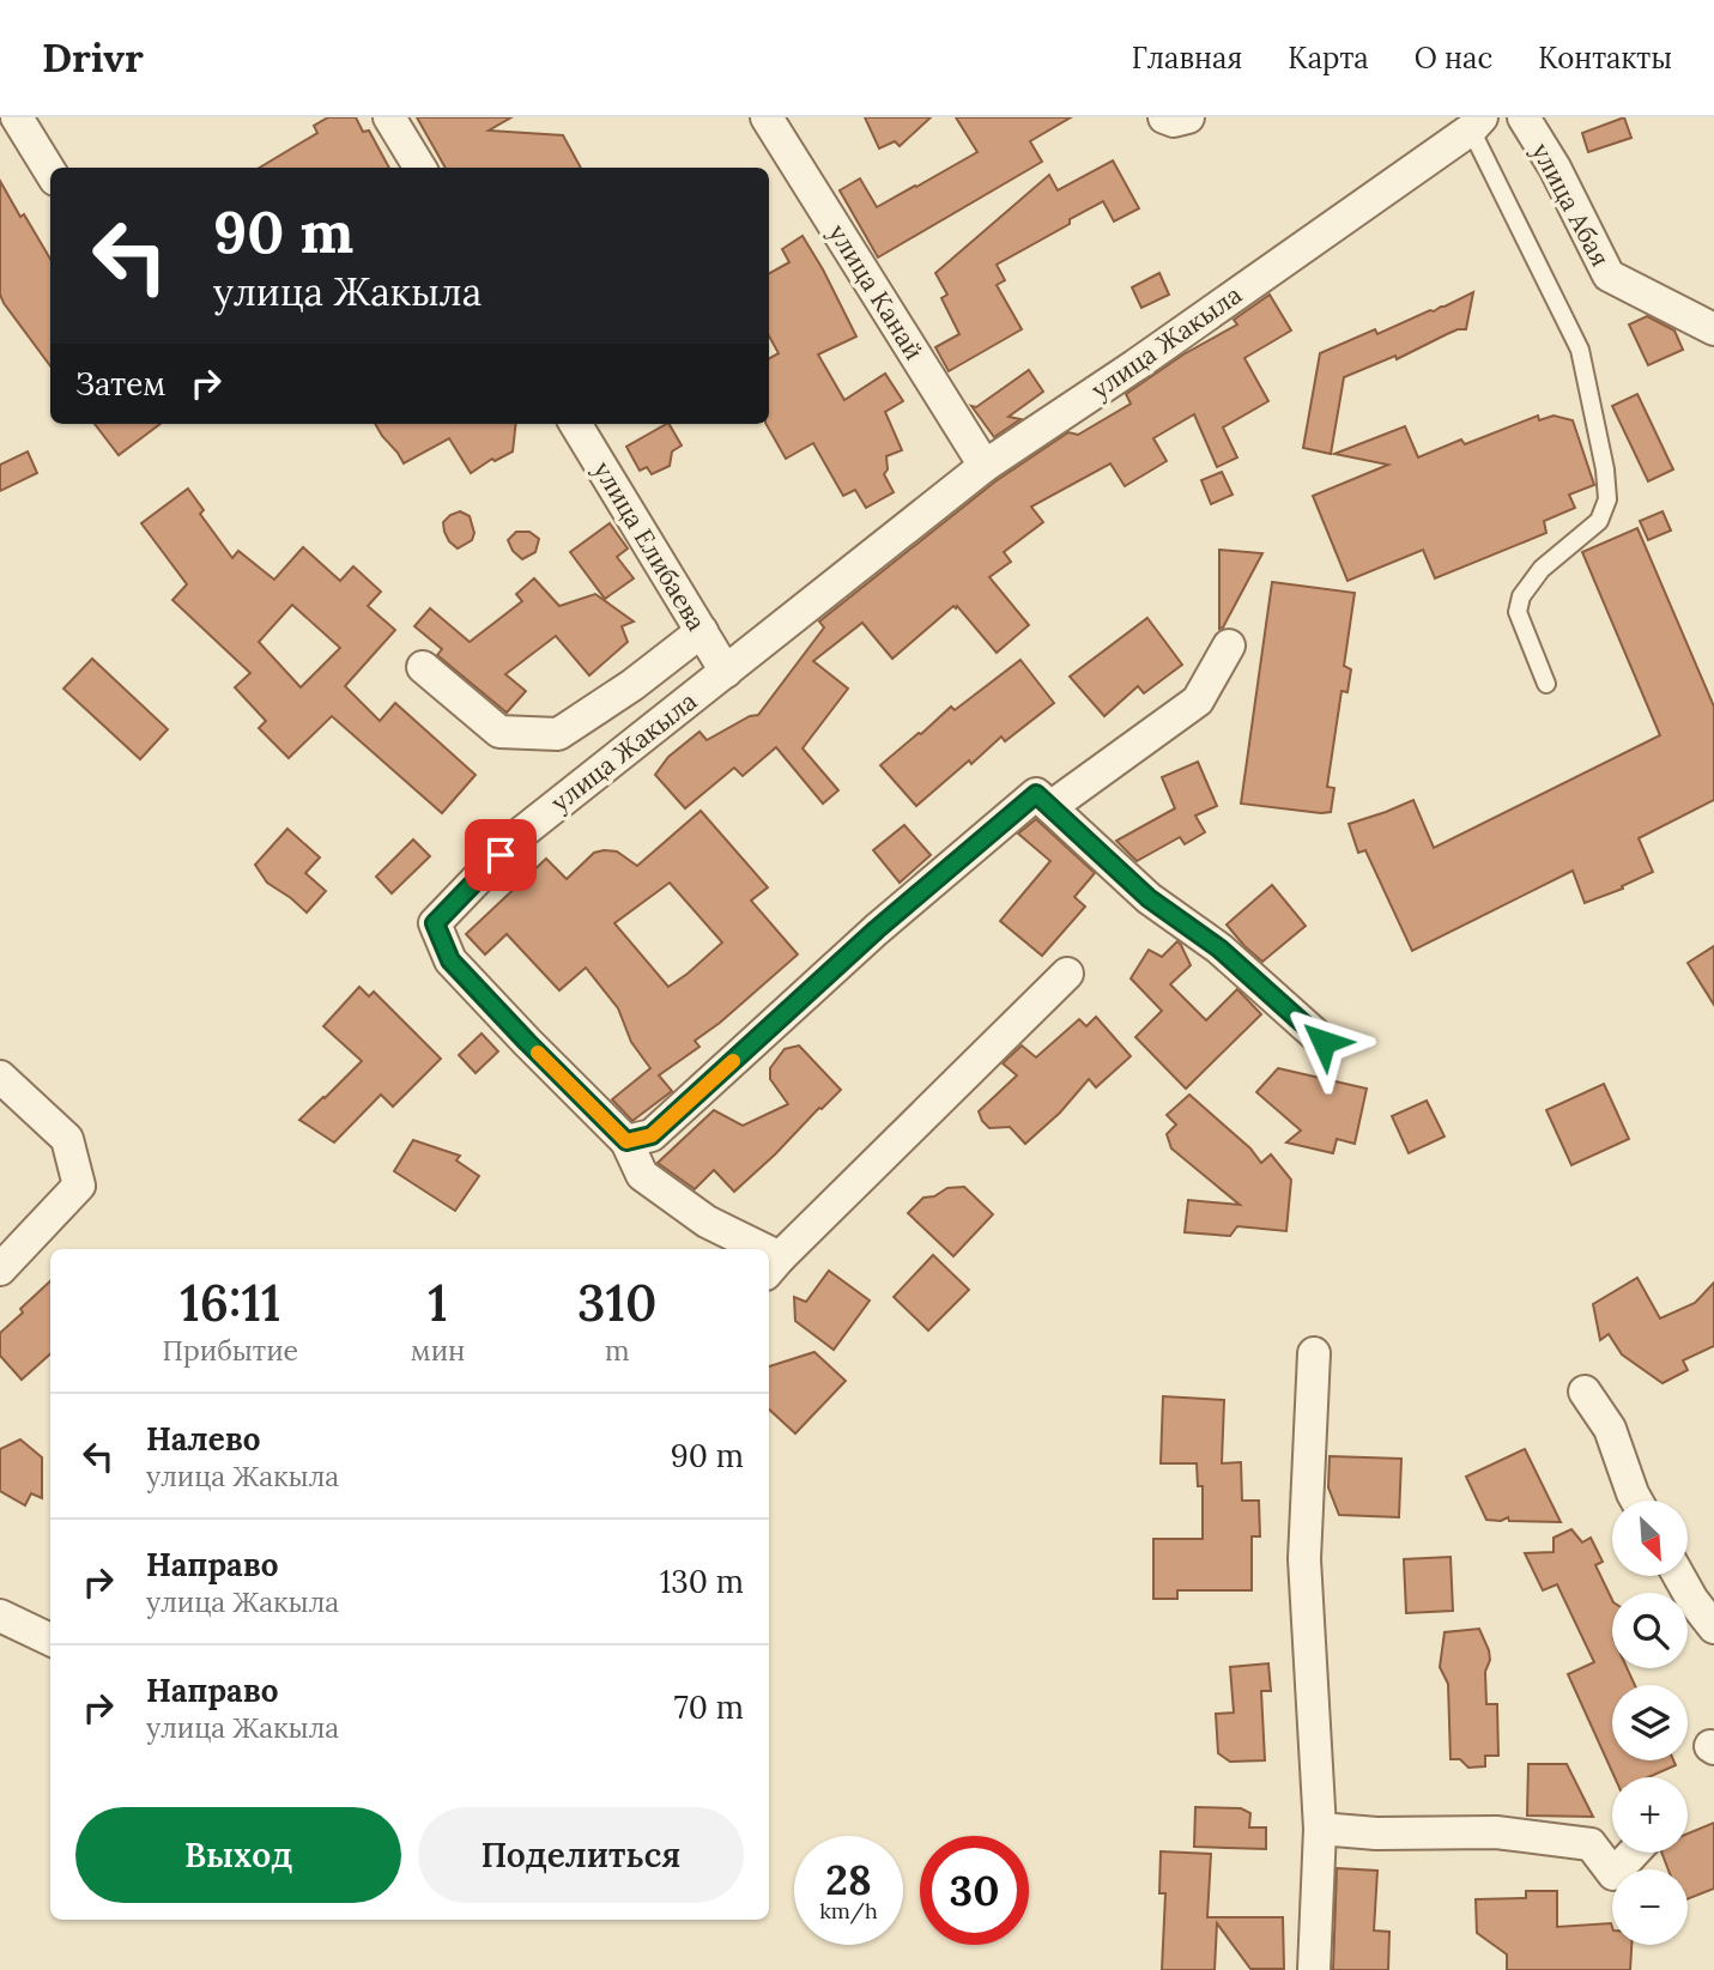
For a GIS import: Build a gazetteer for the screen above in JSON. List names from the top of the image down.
{
  "streets": {
    "street": [
      "улица Абая",
      "улица Канай",
      "улица Жакыла",
      "улица Елибаева"
    ]
  },
  "crossings": [
    ["улица Канай", "улица Жакыла"],
    ["улица Жакыла", "улица Елибаева"]
  ],
  "north": "bottom right",
  "page": {
    "header": "Drivr",
    "nav": [
      "Главная",
      "Карта",
      "О нас",
      "Контакты"
    ],
    "turn": ["90 m", "улица Жакыла"],
    "then": "Затем",
    "eta": [
      "16:11",
      "Прибытие",
      "1",
      "мин",
      "310",
      "m"
    ],
    "list": [
      {
        "name": "Налево",
        "note": "улица Жакыла",
        "value": "90 m"
      },
      {
        "name": "Направо",
        "note": "улица Жакыла",
        "value": "130 m"
      },
      {
        "name": "Направо",
        "note": "улица Жакыла",
        "value": "70 m"
      }
    ],
    "map_buttons": ["+", "−"],
    "buttons": ["Выход", "Поделиться"],
    "speed": "28 km/h",
    "limit": "30"
  }
}
